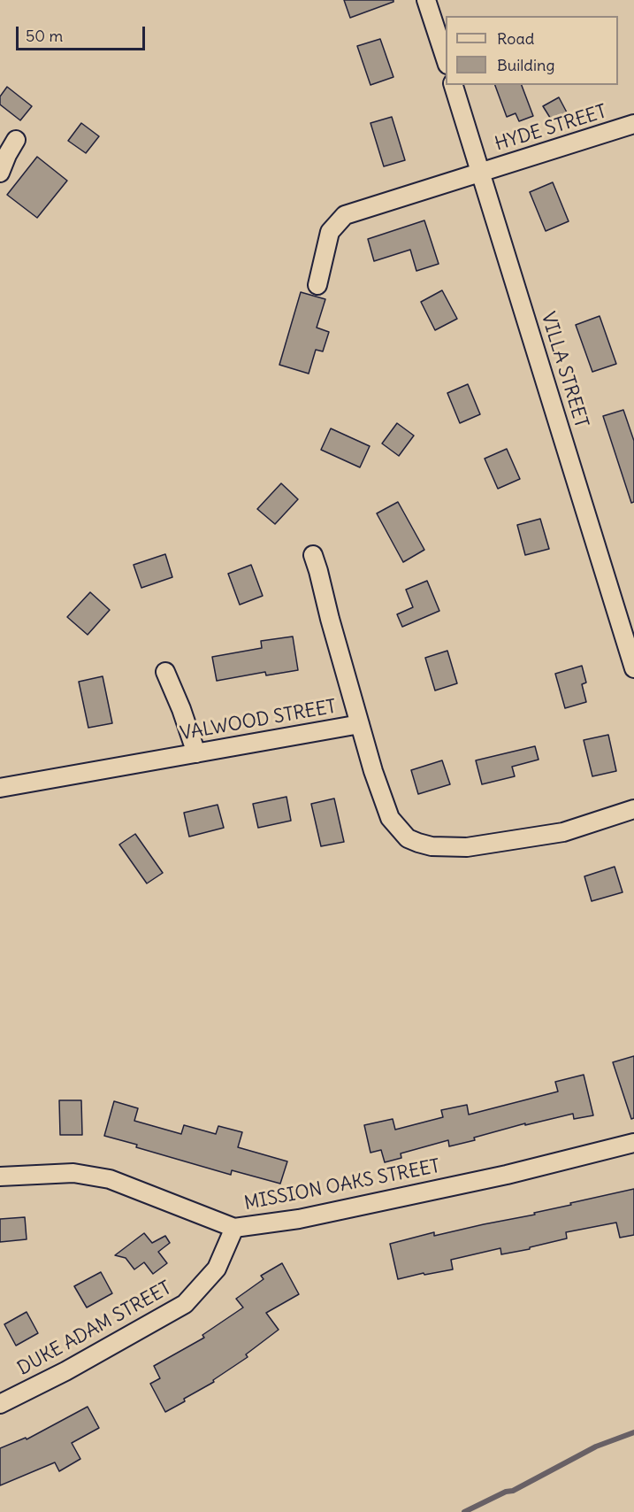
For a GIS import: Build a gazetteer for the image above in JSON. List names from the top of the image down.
{
  "streets": {
    "street": [
      "HYDE STREET",
      "VILLA STREET",
      "VALWOOD STREET",
      "MISSION OAKS STREET",
      "DUKE ADAM STREET"
    ]
  },
  "crossings": [
    ["HYDE STREET", "VILLA STREET"],
    ["MISSION OAKS STREET", "DUKE ADAM STREET"]
  ],
  "legend": ["Road", "Building"],
  "scale_bar": "50 m"
}
